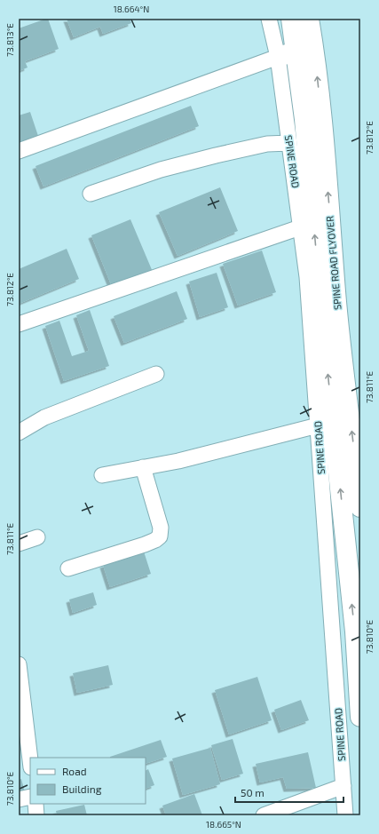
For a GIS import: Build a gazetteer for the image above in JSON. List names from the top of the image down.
{
  "streets": {
    "main road": ["SPINE ROAD", "SPINE ROAD FLYOVER"]
  },
  "one_way": ["SPINE ROAD FLYOVER"],
  "legend": ["Road", "Building"],
  "scale_bar": "50 m",
  "coordinates": [
    "18.664°N",
    "73.813°E",
    "73.812°E",
    "73.811°E",
    "73.810°E",
    "18.665°N"
  ]
}
